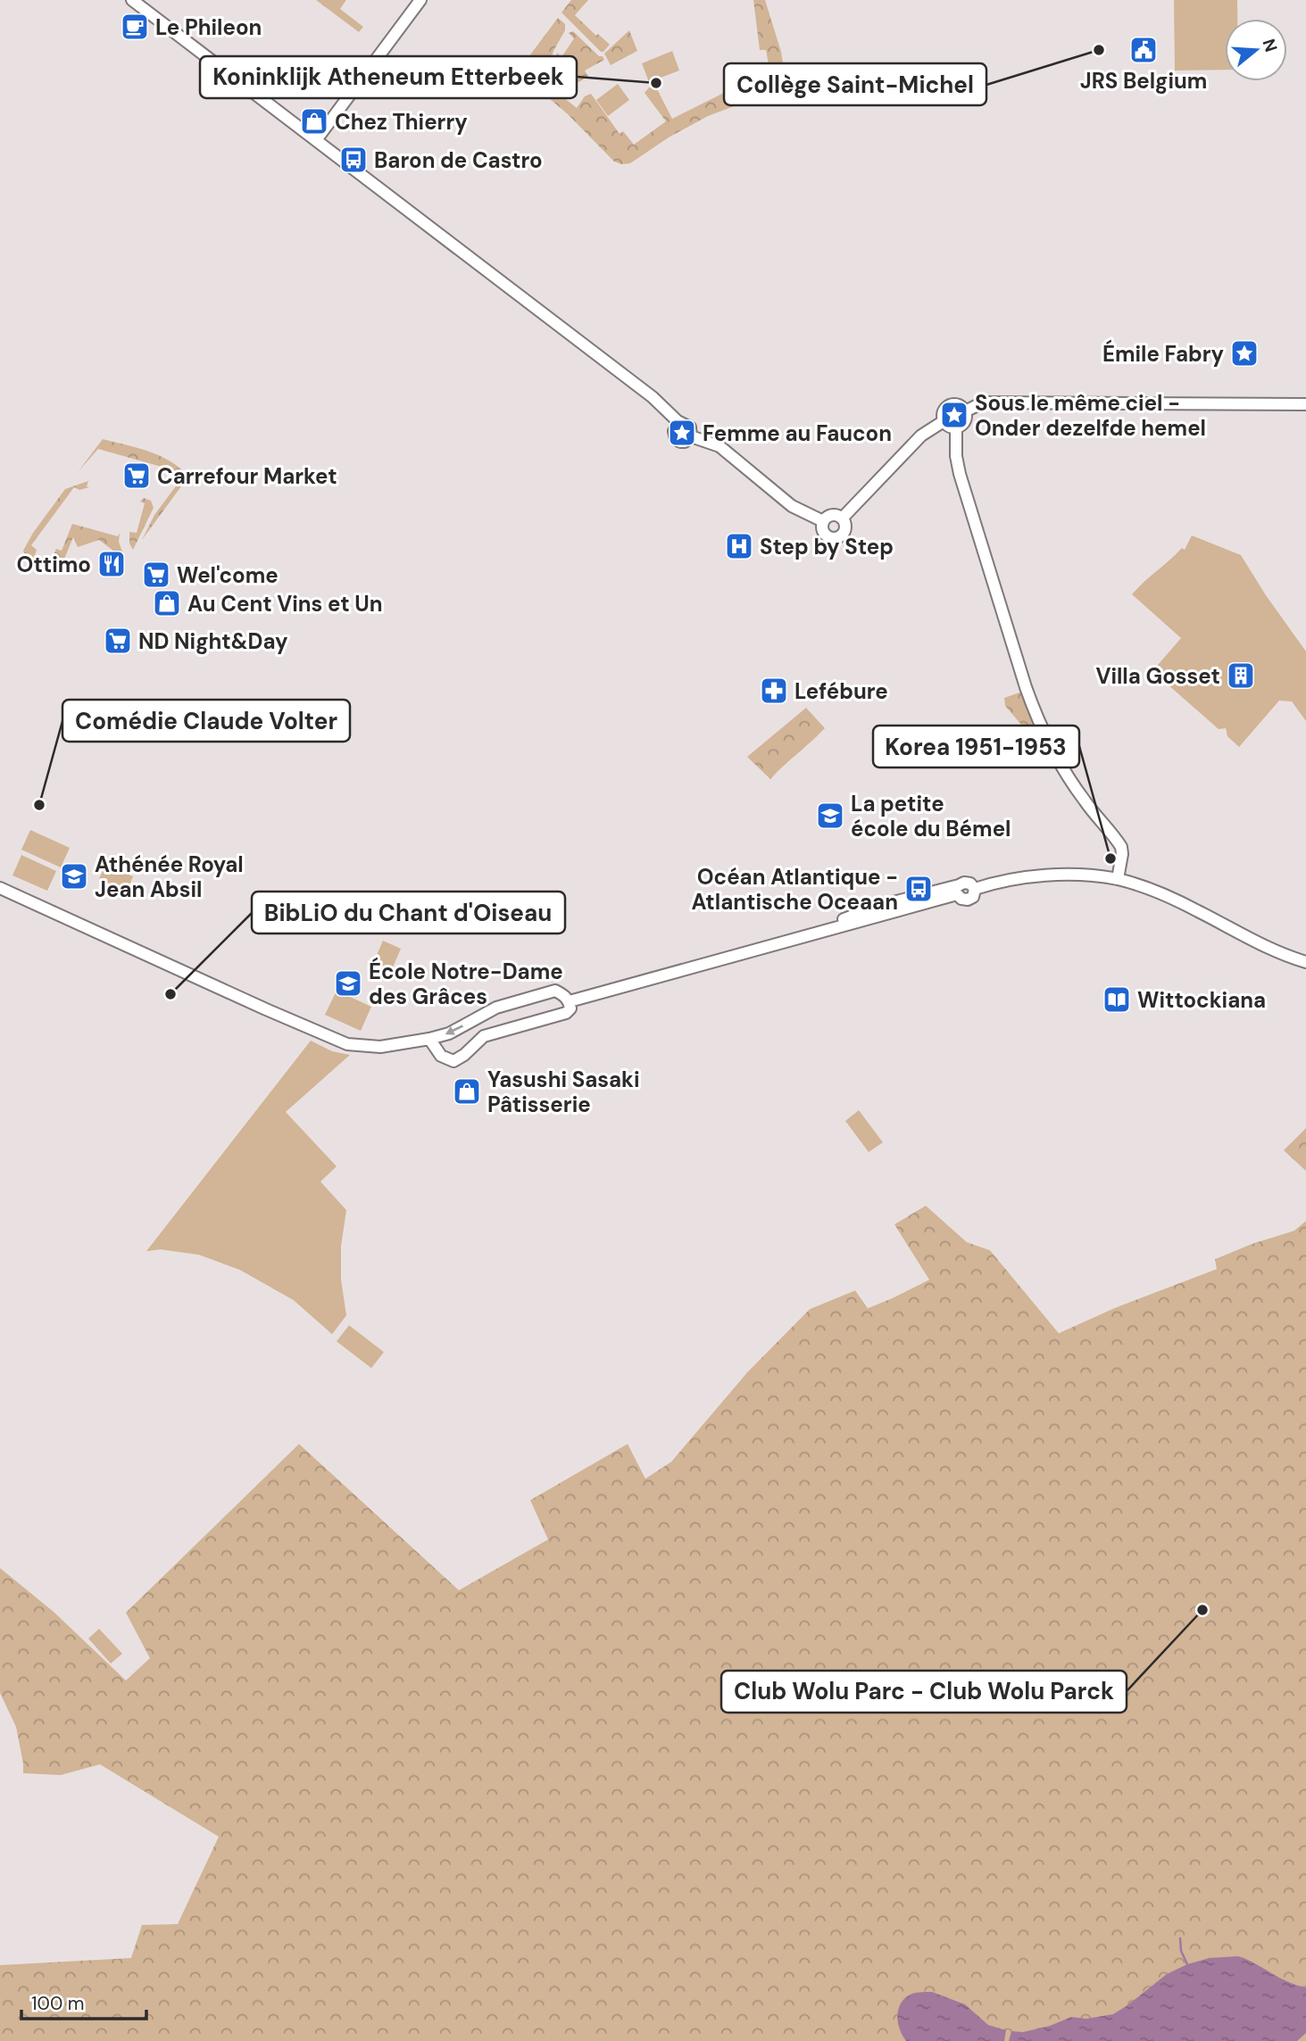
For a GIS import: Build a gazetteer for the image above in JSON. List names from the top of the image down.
{
  "places": {
    "cafe": ["Le Phileon"],
    "other": [
      "Collège Saint-Michel",
      "Koninklijk Atheneum Etterbeek",
      "Comédie Claude Volter",
      "Korea 1951-1953",
      "BibLiO du Chant d'Oiseau",
      "Club Wolu Parc - Club Wolu Parck"
    ],
    "public building": ["JRS Belgium"],
    "shop": ["Chez Thierry", "Au Cent Vins et Un", "Yasushi Sasaki Pâtisserie"],
    "bus stop": ["Baron de Castro", "Océan Atlantique - Atlantische Oceaan"],
    "place": ["Émile Fabry", "Sous le même ciel - Onder dezelfde hemel", "Femme au Faucon"],
    "supermarket": ["Carrefour Market", "Wel'come", "ND Night&Day"],
    "hospital": ["Step by Step"],
    "restaurant": ["Ottimo"],
    "building": ["Villa Gosset"],
    "pharmacy": ["Lefébure"],
    "school or university": ["La petite école du Bémel", "Athénée Royal Jean Absil", "École Notre-Dame des Grâces"],
    "library": ["Wittockiana"]
  },
  "scale_bar": "100 m",
  "north": "right"
}
